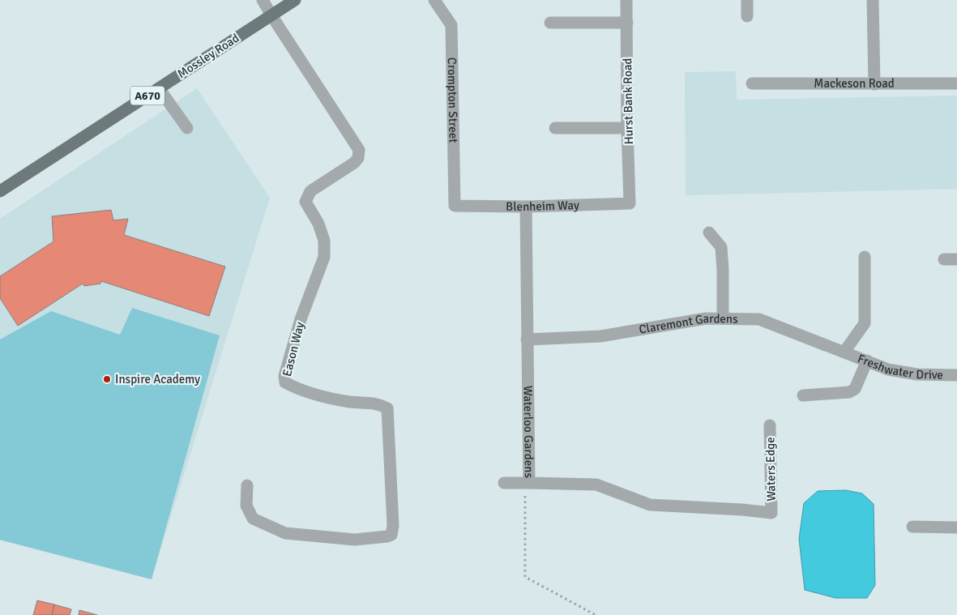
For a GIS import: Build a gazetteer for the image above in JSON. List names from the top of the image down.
{
  "streets": {
    "main road": ["Mossley Road", "A670"],
    "street": [
      "Mackeson Road",
      "Crompton Street",
      "Hurst Bank Road",
      "Blenheim Way",
      "Claremont Gardens",
      "Eason Way",
      "Freshwater Drive",
      "Waterloo Gardens",
      "Waters Edge"
    ]
  },
  "crossings": [
    ["Mossley Road", "Eason Way"],
    ["Crompton Street", "Blenheim Way"],
    ["Hurst Bank Road", "Blenheim Way"],
    ["Blenheim Way", "Waterloo Gardens"],
    ["Claremont Gardens", "Freshwater Drive"],
    ["Claremont Gardens", "Waterloo Gardens"],
    ["Waterloo Gardens", "Waters Edge"]
  ],
  "places": ["Inspire Academy"]
}
